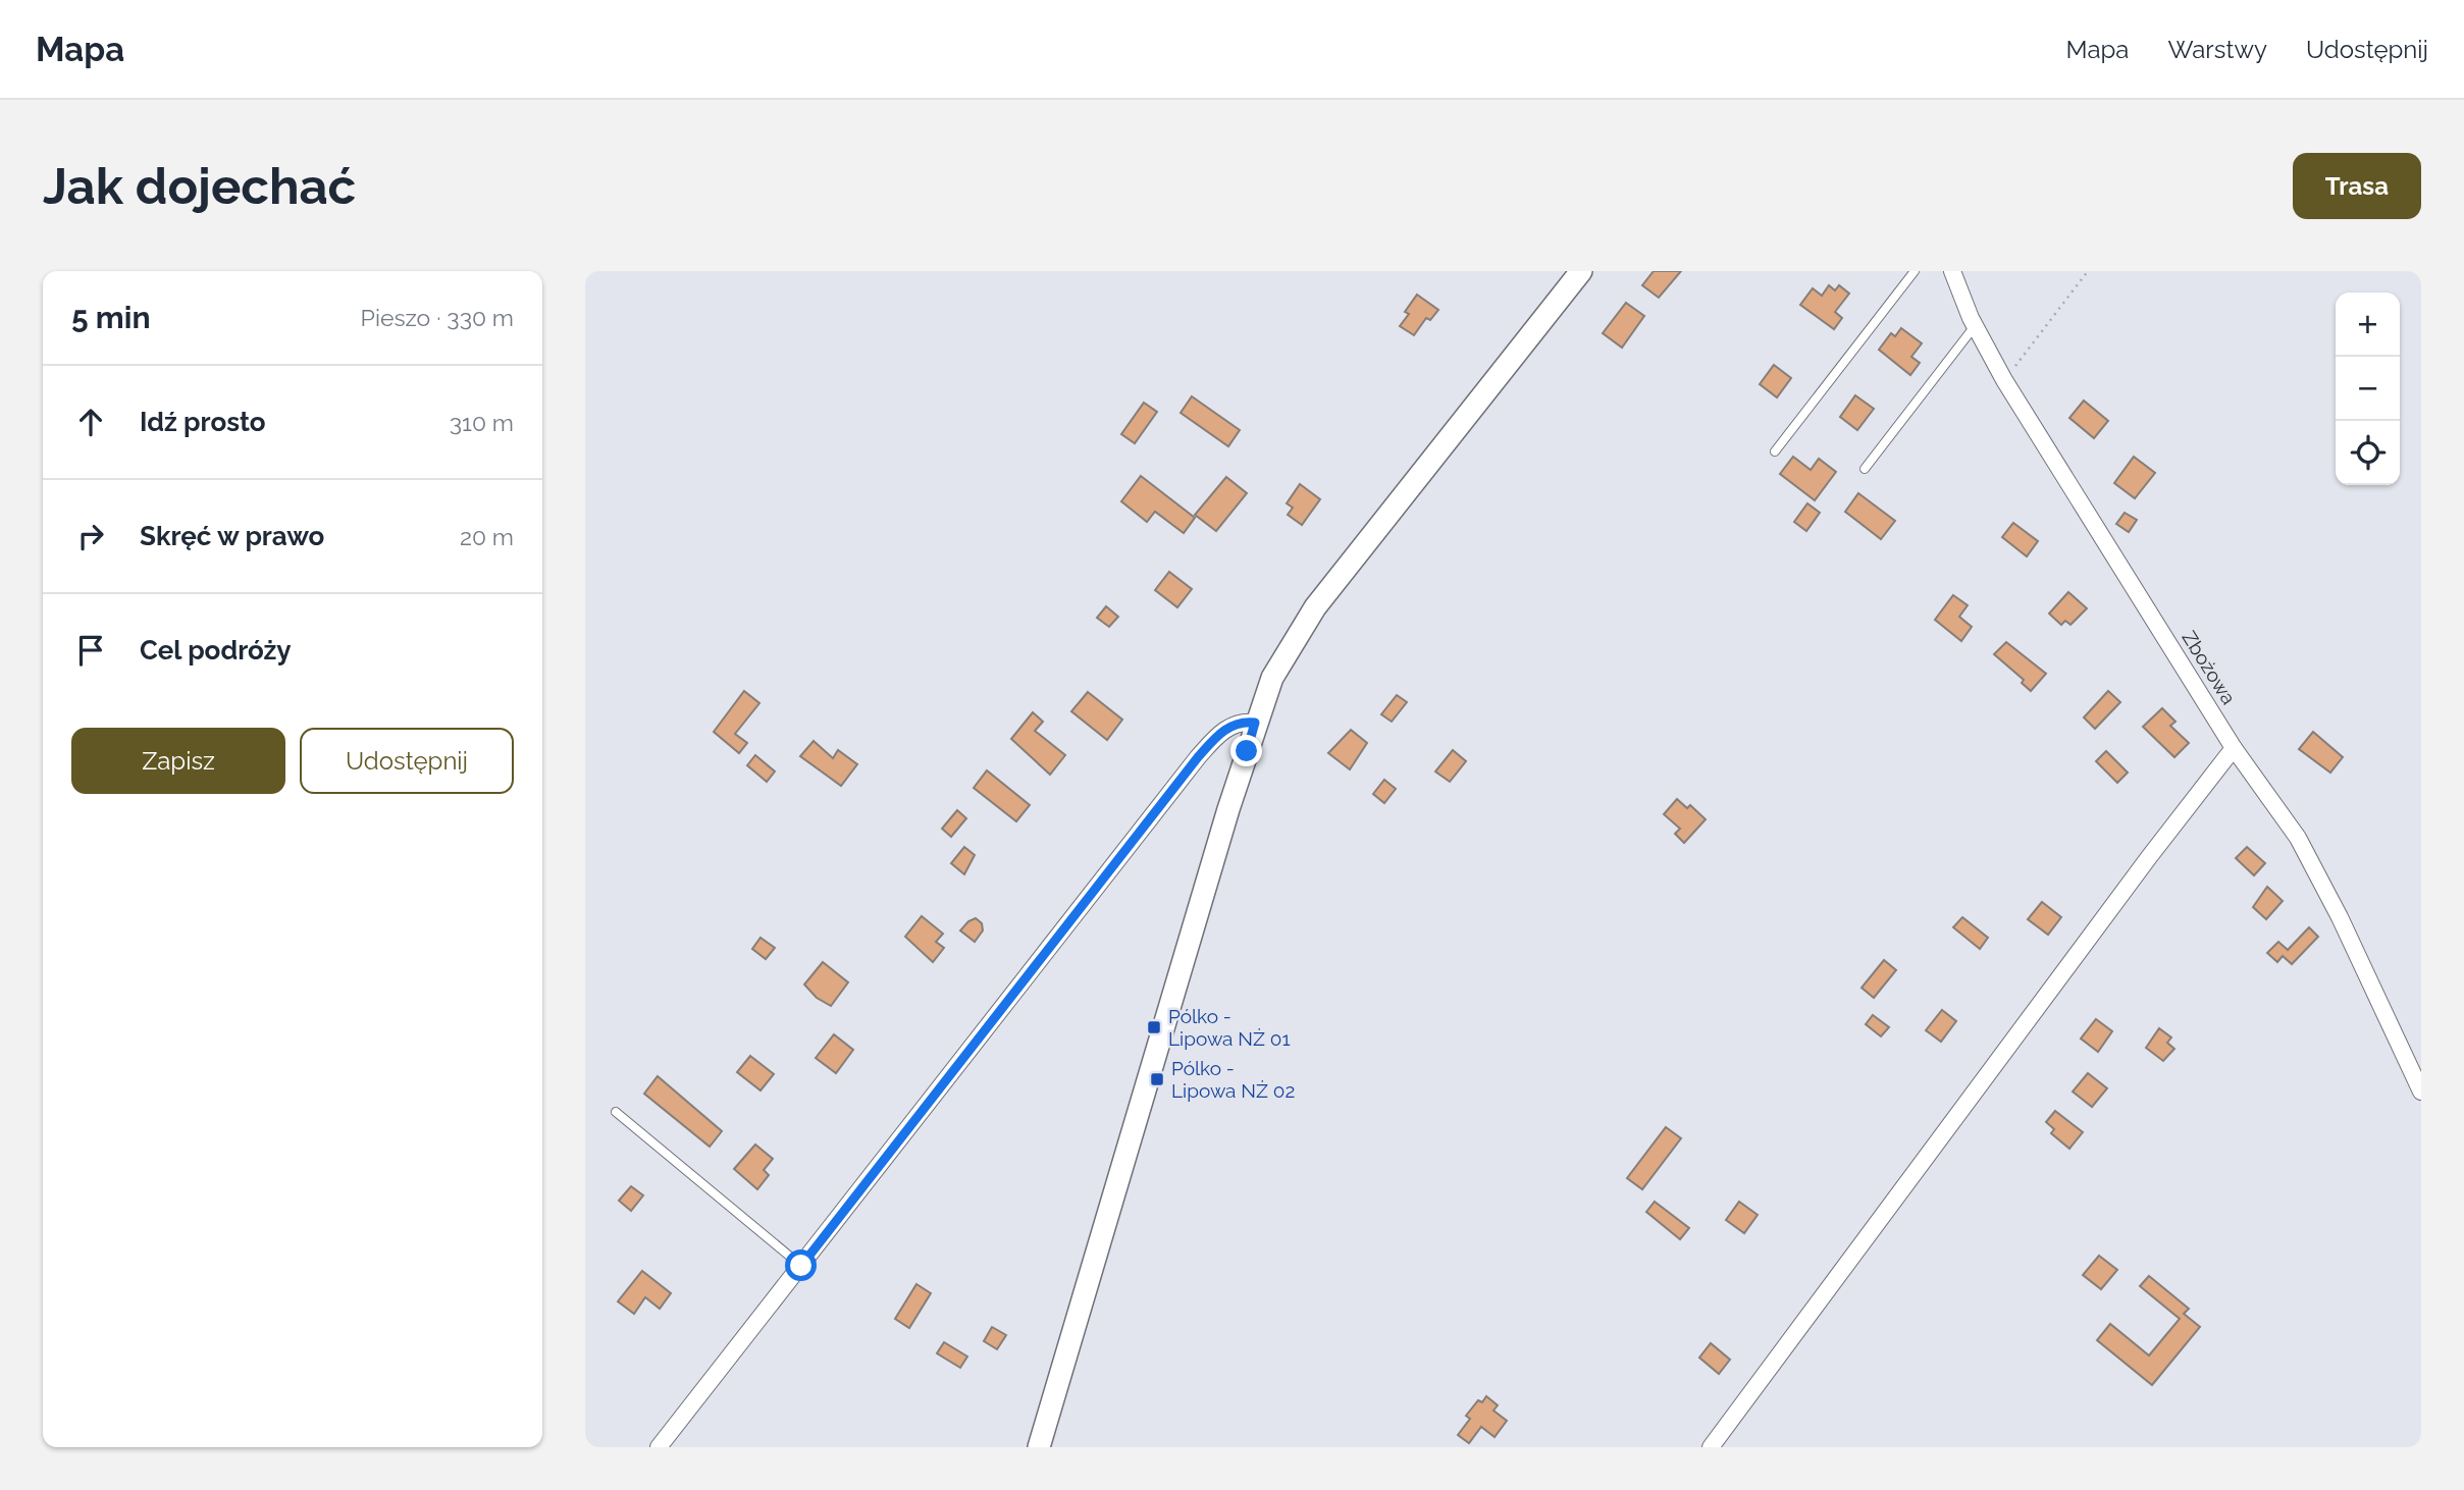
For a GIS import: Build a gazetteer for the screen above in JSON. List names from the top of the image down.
{
  "streets": {
    "street": ["Zbożowa"]
  },
  "places": {
    "transit": ["Pólko - Lipowa NŻ 01", "Pólko - Lipowa NŻ 02"]
  },
  "page": {
    "header": "Mapa",
    "nav": ["Mapa", "Warstwy", "Udostępnij"],
    "buttons": [
      "Trasa",
      ["Zapisz", "Udostępnij"]
    ],
    "title": "Jak dojechać",
    "heading": ["5 min", "Pieszo · 330 m"],
    "map_buttons": ["+", "−"],
    "list": [
      ["Idź prosto", "310 m"],
      ["Skręć w prawo", "20 m"],
      "Cel podróży"
    ]
  }
}
